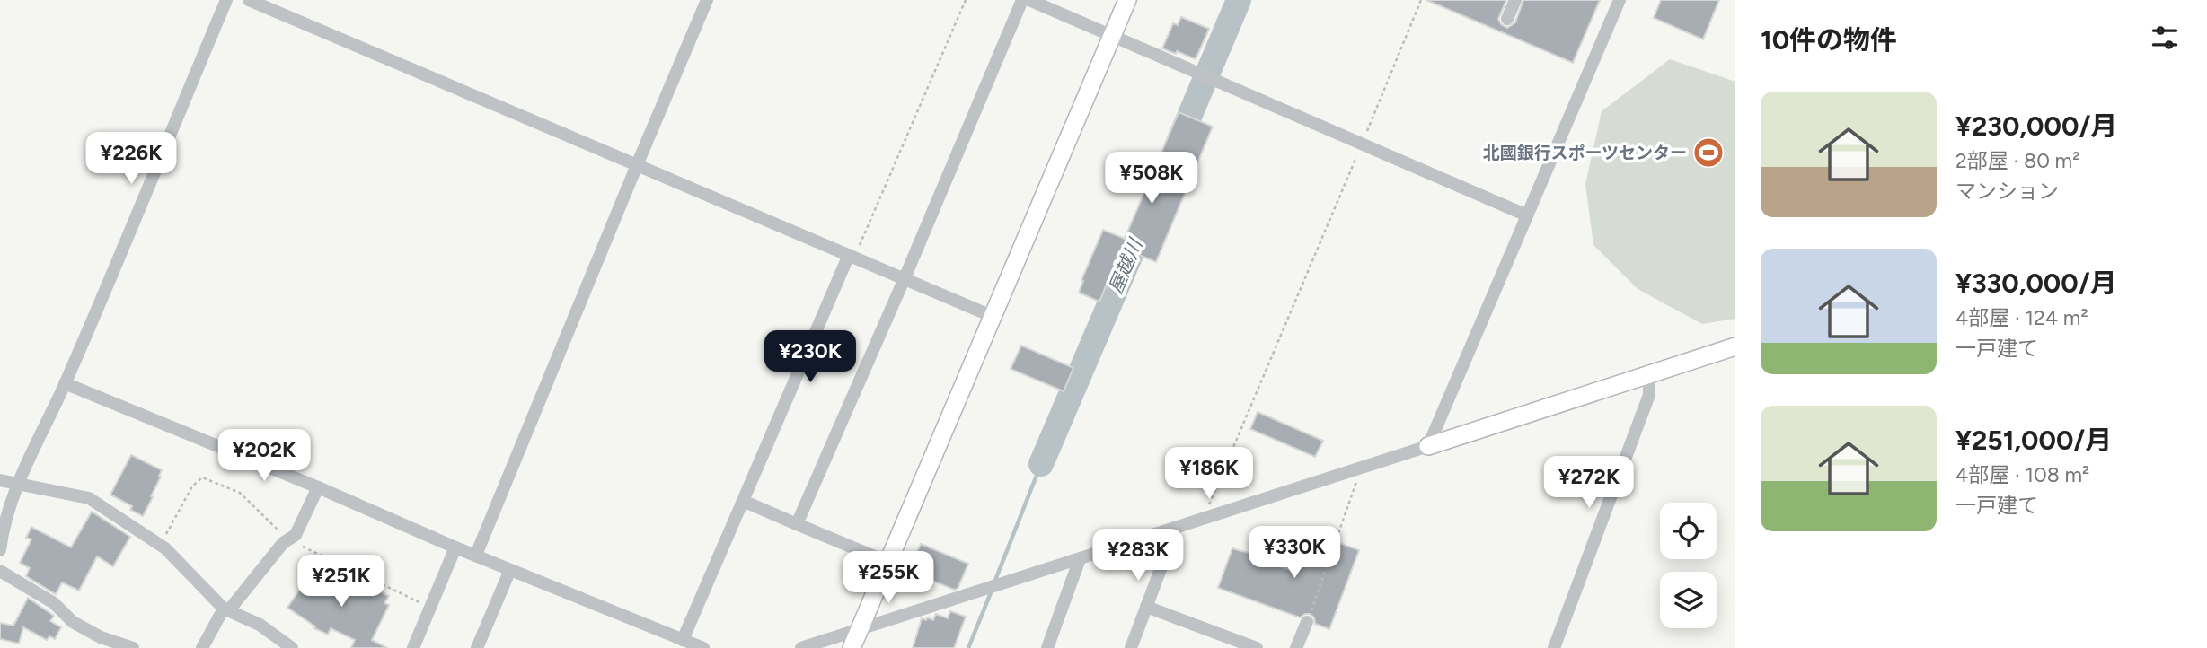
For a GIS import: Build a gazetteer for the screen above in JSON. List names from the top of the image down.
{
  "water": ["屋越川"],
  "places": {
    "sports": ["北國銀行スポーツセンター"]
  },
  "page": {
    "heading": "10件の物件",
    "list": [
      {
        "name": "¥230,000/月",
        "note": "2部屋 · 80 m² · マンション"
      },
      {
        "name": "¥330,000/月",
        "note": "4部屋 · 124 m² · 一戸建て"
      },
      {
        "name": "¥251,000/月",
        "note": "4部屋 · 108 m² · 一戸建て"
      }
    ],
    "price": [
      "¥226K",
      "¥508K",
      "¥230K",
      "¥202K",
      "¥186K",
      "¥272K",
      "¥330K",
      "¥283K",
      "¥255K",
      "¥251K"
    ]
  }
}
